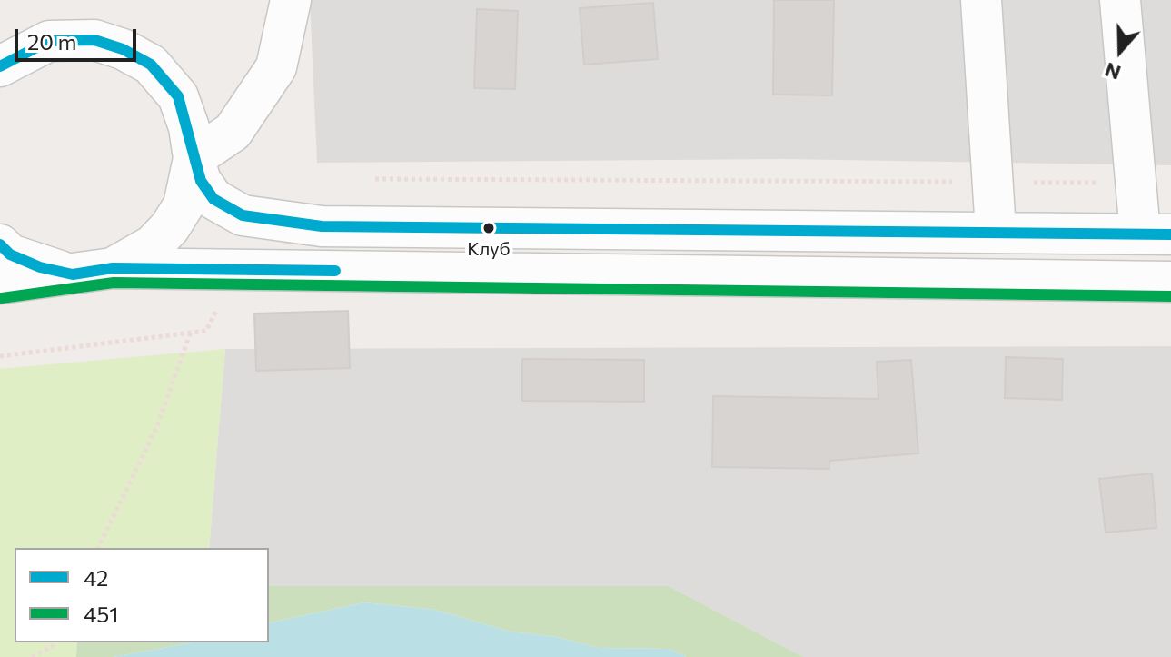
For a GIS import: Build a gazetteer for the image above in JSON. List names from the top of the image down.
{
  "places": ["Клуб"],
  "lines": ["transit line 42", "transit line 451"],
  "legend": ["42", "451"],
  "scale_bar": "20 m",
  "north": "bottom"
}
